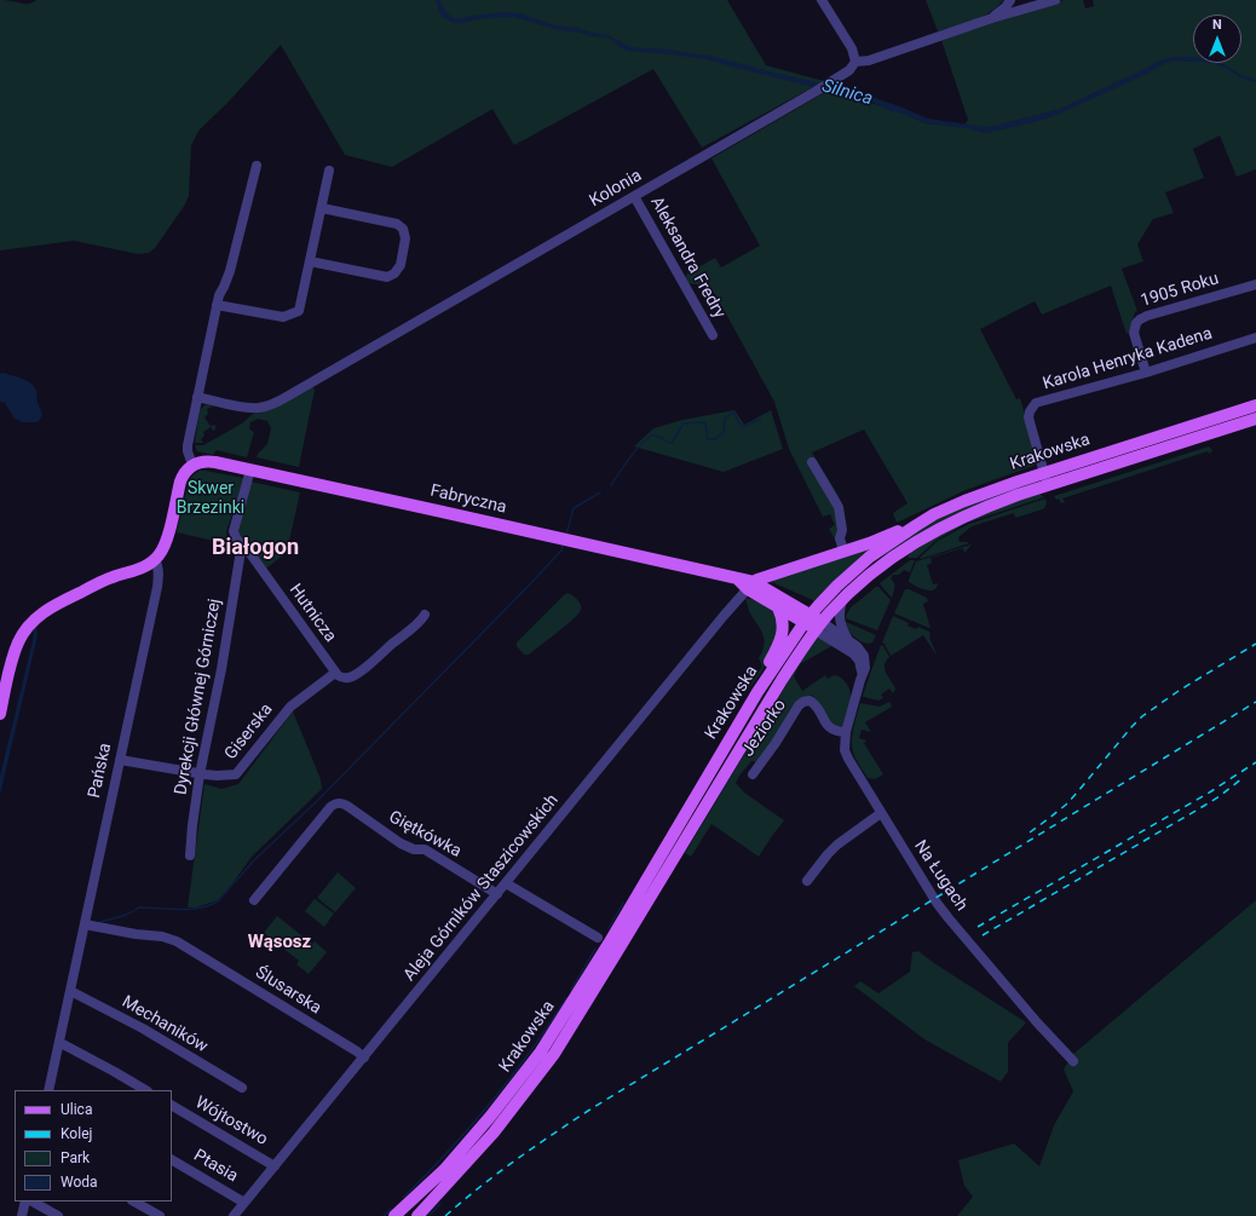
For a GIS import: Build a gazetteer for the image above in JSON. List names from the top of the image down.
{
  "streets": {
    "main road": ["Krakowska", "Fabryczna"],
    "street": [
      "Kolonia",
      "Aleksandra Fredry",
      "1905 Roku",
      "Karola Henryka Kadena",
      "Hutnicza",
      "Dyrekcji Głównej Górniczej",
      "Jeziorko",
      "Giserska",
      "Pańska",
      "Giętkówka",
      "Na Ługach",
      "Aleja Górników Staszicowskich",
      "Ślusarska",
      "Mechaników",
      "Wójtostwo",
      "Ptasia"
    ]
  },
  "crossings": [
    ["Kolonia", "Aleksandra Fredry"],
    ["1905 Roku", "Karola Henryka Kadena"],
    ["Karola Henryka Kadena", "Krakowska"],
    ["Krakowska", "Fabryczna"],
    ["Krakowska", "Na Ługach"],
    ["Fabryczna", "Hutnicza"],
    ["Fabryczna", "Na Ługach"],
    ["Fabryczna", "Aleja Górników Staszicowskich"],
    ["Hutnicza", "Dyrekcji Głównej Górniczej"],
    ["Hutnicza", "Giserska"],
    ["Dyrekcji Głównej Górniczej", "Giserska"],
    ["Jeziorko", "Na Ługach"],
    ["Giserska", "Pańska"],
    ["Pańska", "Ślusarska"],
    ["Pańska", "Mechaników"],
    ["Giętkówka", "Aleja Górników Staszicowskich"],
    ["Aleja Górników Staszicowskich", "Ślusarska"],
    ["Aleja Górników Staszicowskich", "Wójtostwo"],
    ["Aleja Górników Staszicowskich", "Ptasia"]
  ],
  "districts": ["Białogon", "Wąsosz"],
  "water": ["Silnica"],
  "parks": ["Skwer Brzezinki"],
  "legend": [
    "Ulica",
    "Kolej",
    "Park",
    "Woda"
  ],
  "north": "top"
}
